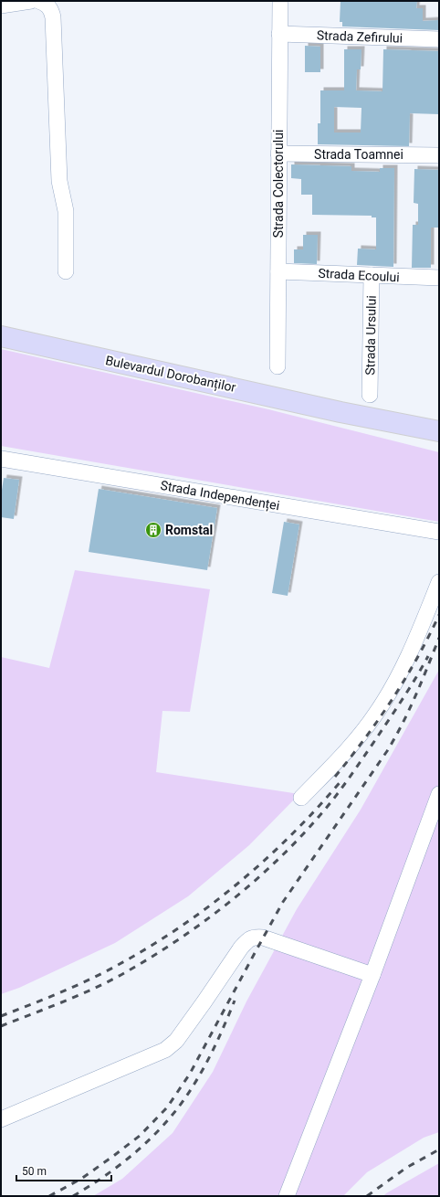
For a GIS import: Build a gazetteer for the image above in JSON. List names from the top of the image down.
{
  "streets": {
    "main road": ["Bulevardul Dorobanților"],
    "street": [
      "Strada Zefirului",
      "Strada Toamnei",
      "Strada Colectorului",
      "Strada Ecoului",
      "Strada Ursului",
      "Strada Independenței"
    ]
  },
  "crossings": [
    ["Strada Zefirului", "Strada Colectorului"],
    ["Strada Toamnei", "Strada Colectorului"],
    ["Strada Colectorului", "Strada Ecoului"],
    ["Strada Ecoului", "Strada Ursului"]
  ],
  "places": {
    "building": ["Romstal"]
  },
  "scale_bar": "50 m"
}
